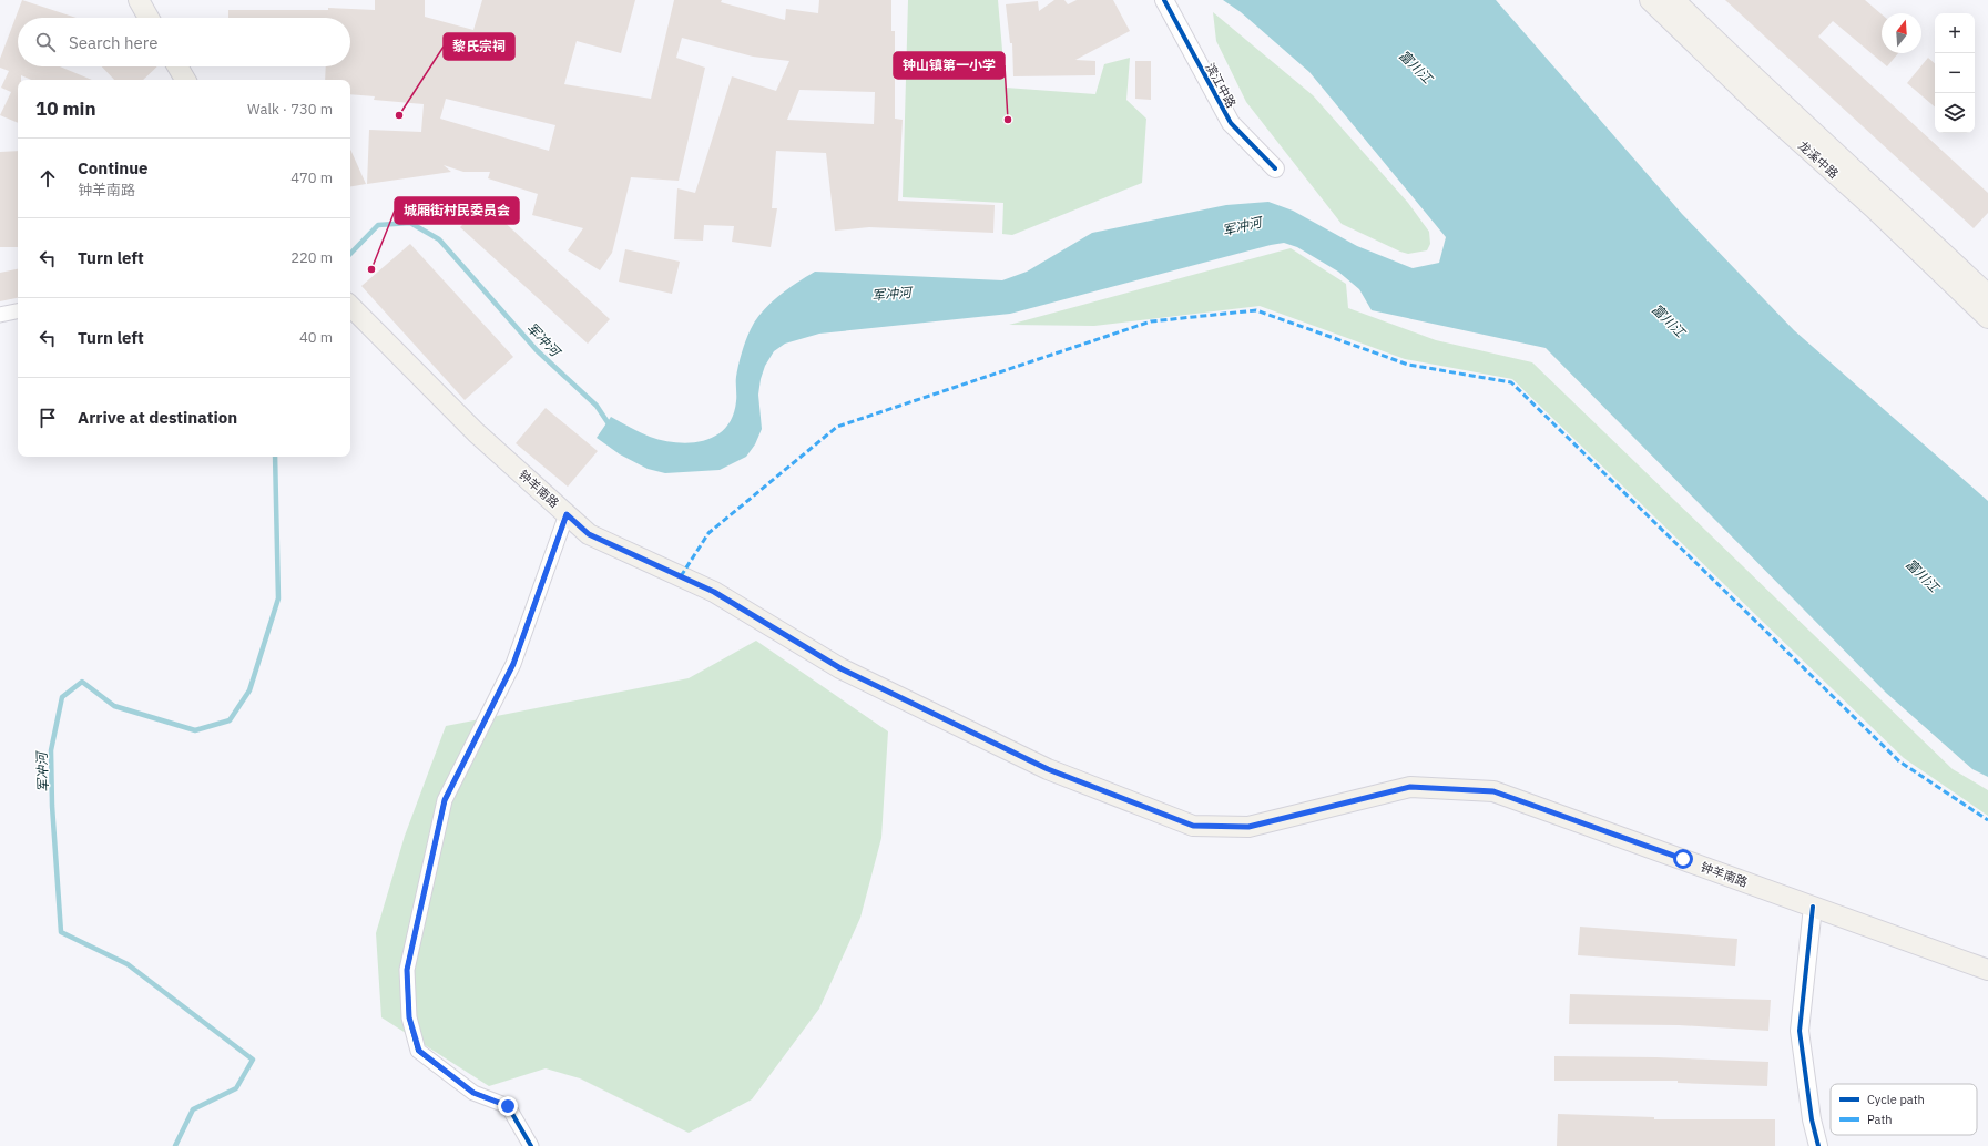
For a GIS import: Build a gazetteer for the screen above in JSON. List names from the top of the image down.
{
  "streets": {
    "main road": ["龙溪中路", "钟羊南路"],
    "street": ["滨江中路"]
  },
  "water": ["富川江", "军冲河"],
  "places": ["黎氏宗祠", "钟山镇第一小学", "城厢街村民委员会"],
  "legend": ["Cycle path", "Path"],
  "north": "top",
  "page": {
    "map_buttons": ["+", "−"],
    "search": "Search here",
    "heading": ["10 min", "Walk · 730 m"],
    "list": [
      ["Continue", "钟羊南路", "470 m"],
      ["Turn left", "220 m"],
      ["Turn left", "40 m"],
      "Arrive at destination"
    ]
  }
}
